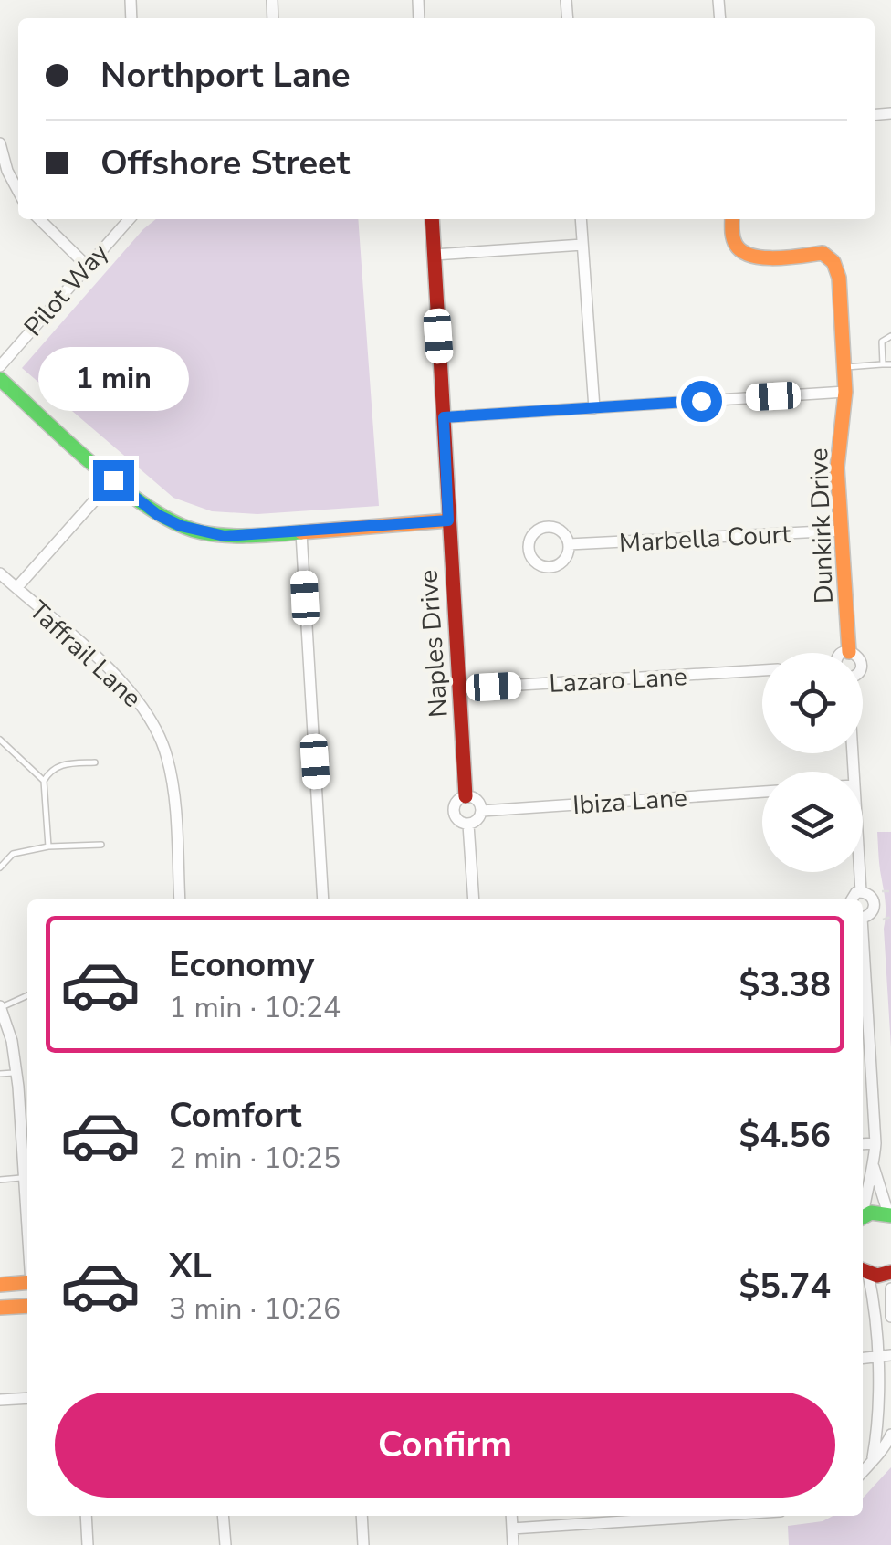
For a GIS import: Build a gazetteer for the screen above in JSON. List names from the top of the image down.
{
  "streets": {
    "street": [
      "Pilot Way",
      "Dunkirk Drive",
      "Marbella Court",
      "Naples Drive",
      "Taffrail Lane",
      "Lazaro Lane",
      "Ibiza Lane"
    ]
  },
  "crossings": [
    ["Dunkirk Drive", "Marbella Court"],
    ["Naples Drive", "Lazaro Lane"],
    ["Naples Drive", "Ibiza Lane"]
  ],
  "page": {
    "banner": ["Northport Lane", "Offshore Street"],
    "bubble": "1 min",
    "list": [
      {
        "name": "Economy",
        "note": "1 min · 10:24",
        "value": "$3.38"
      },
      {
        "name": "Comfort",
        "note": "2 min · 10:25",
        "value": "$4.56"
      },
      {
        "name": "XL",
        "note": "3 min · 10:26",
        "value": "$5.74"
      }
    ],
    "buttons": "Confirm"
  }
}
